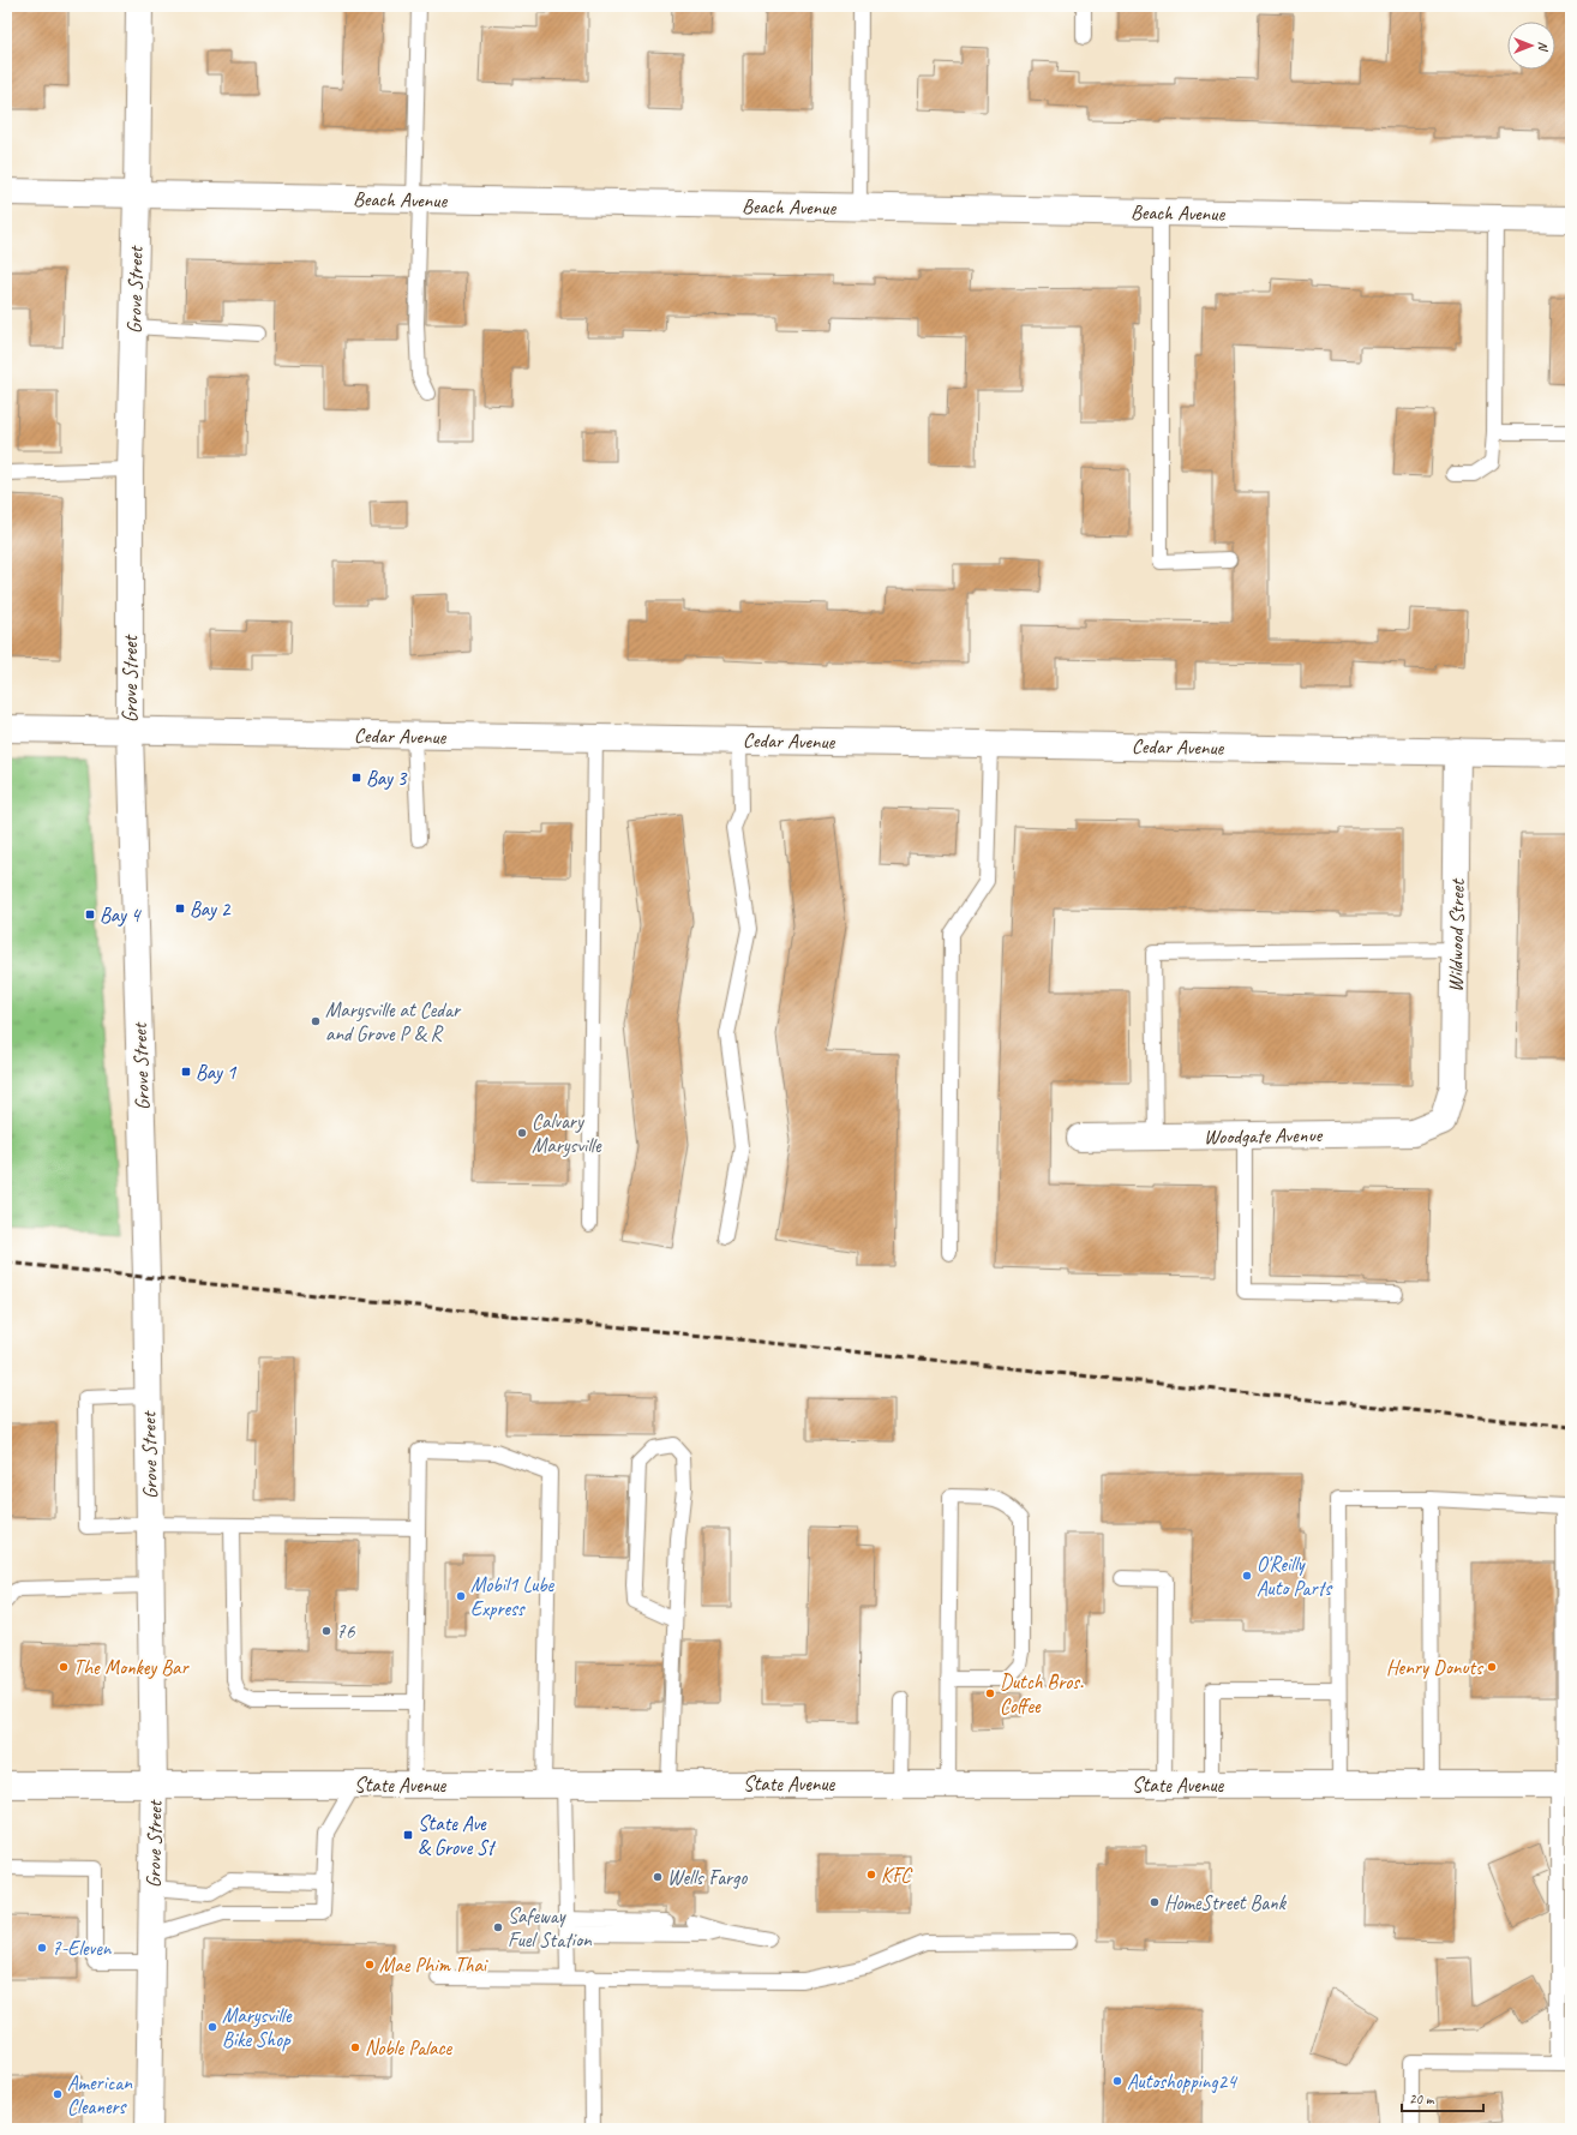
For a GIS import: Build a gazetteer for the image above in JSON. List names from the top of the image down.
{
  "streets": {
    "street": [
      "Beach Avenue",
      "Grove Street",
      "Cedar Avenue",
      "Wildwood Street",
      "Woodgate Avenue",
      "State Avenue"
    ]
  },
  "crossings": [
    ["Beach Avenue", "Grove Street"],
    ["Grove Street", "Cedar Avenue"],
    ["Grove Street", "State Avenue"],
    ["Cedar Avenue", "Wildwood Street"],
    ["Wildwood Street", "Woodgate Avenue"]
  ],
  "places": {
    "transit": [
      "Bay 3",
      "Bay 2",
      "Bay 4",
      "Bay 1",
      "State Ave & Grove St"
    ],
    "other": [
      "Marysville at Cedar and Grove P & R",
      "Calvary Marysville",
      "O'Reilly Auto Parts",
      "Mobil1 Lube Express",
      "76",
      "The Monkey Bar",
      "Henry Donuts",
      "Dutch Bros. Coffee",
      "KFC",
      "Wells Fargo",
      "HomeStreet Bank",
      "Safeway Fuel Station",
      "7-Eleven",
      "Mae Phim Thai",
      "Marysville Bike Shop",
      "Noble Palace",
      "Autoshopping24",
      "American Cleaners"
    ]
  },
  "scale_bar": "20 m",
  "north": "right"
}
